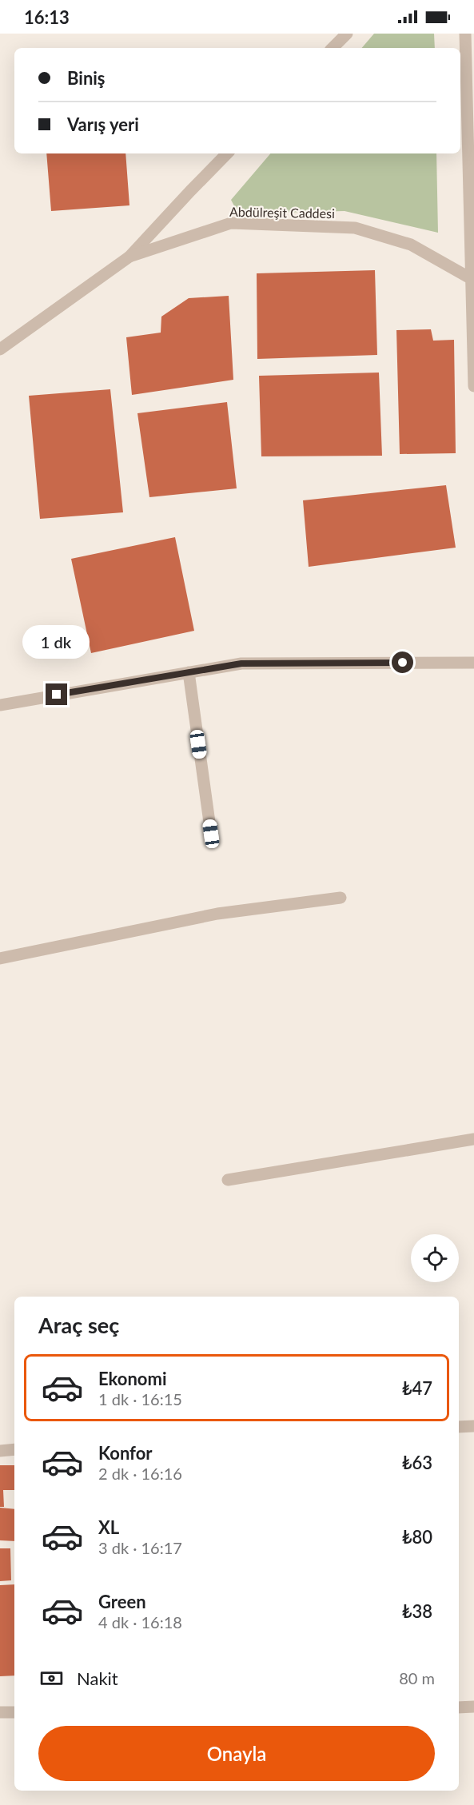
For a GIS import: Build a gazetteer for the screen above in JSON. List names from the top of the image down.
{
  "streets": {
    "street": ["Abdülreşit Caddesi"]
  },
  "page": {
    "status": "16:13",
    "banner": ["Biniş", "Varış yeri"],
    "bubble": "1 dk",
    "heading": "Araç seç",
    "list": [
      {
        "name": "Ekonomi",
        "note": "1 dk · 16:15",
        "value": "₺47"
      },
      {
        "name": "Konfor",
        "note": "2 dk · 16:16",
        "value": "₺63"
      },
      {
        "name": "XL",
        "note": "3 dk · 16:17",
        "value": "₺80"
      },
      {
        "name": "Green",
        "note": "4 dk · 16:18",
        "value": "₺38"
      }
    ],
    "pay": ["Nakit", "80 m"],
    "buttons": "Onayla"
  }
}
